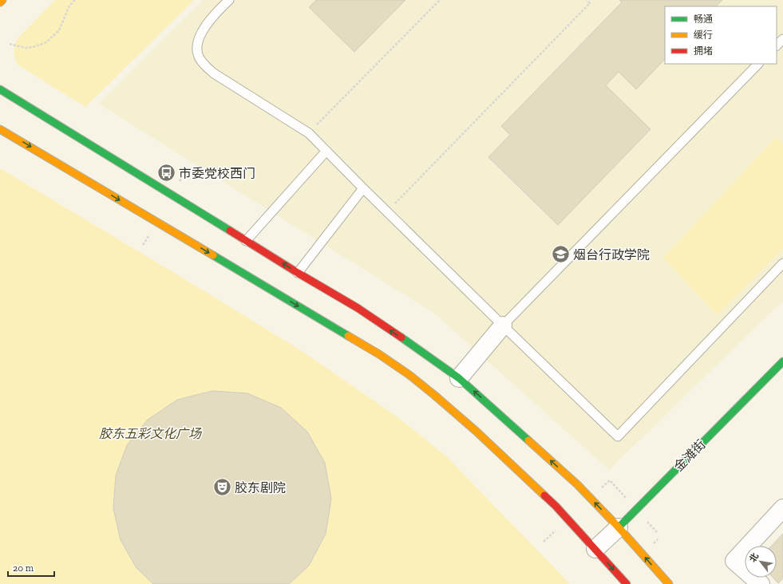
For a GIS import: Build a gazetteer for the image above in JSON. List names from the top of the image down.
{
  "streets": {
    "street": ["金滩街"]
  },
  "parks": ["胶东五彩文化广场"],
  "places": {
    "bus stop": ["市委党校西门"],
    "school or university": ["烟台行政学院"],
    "theatre": ["胶东剧院"]
  },
  "legend": ["畅通", "缓行", "拥堵"],
  "scale_bar": "20 m",
  "north": "top left"
}
